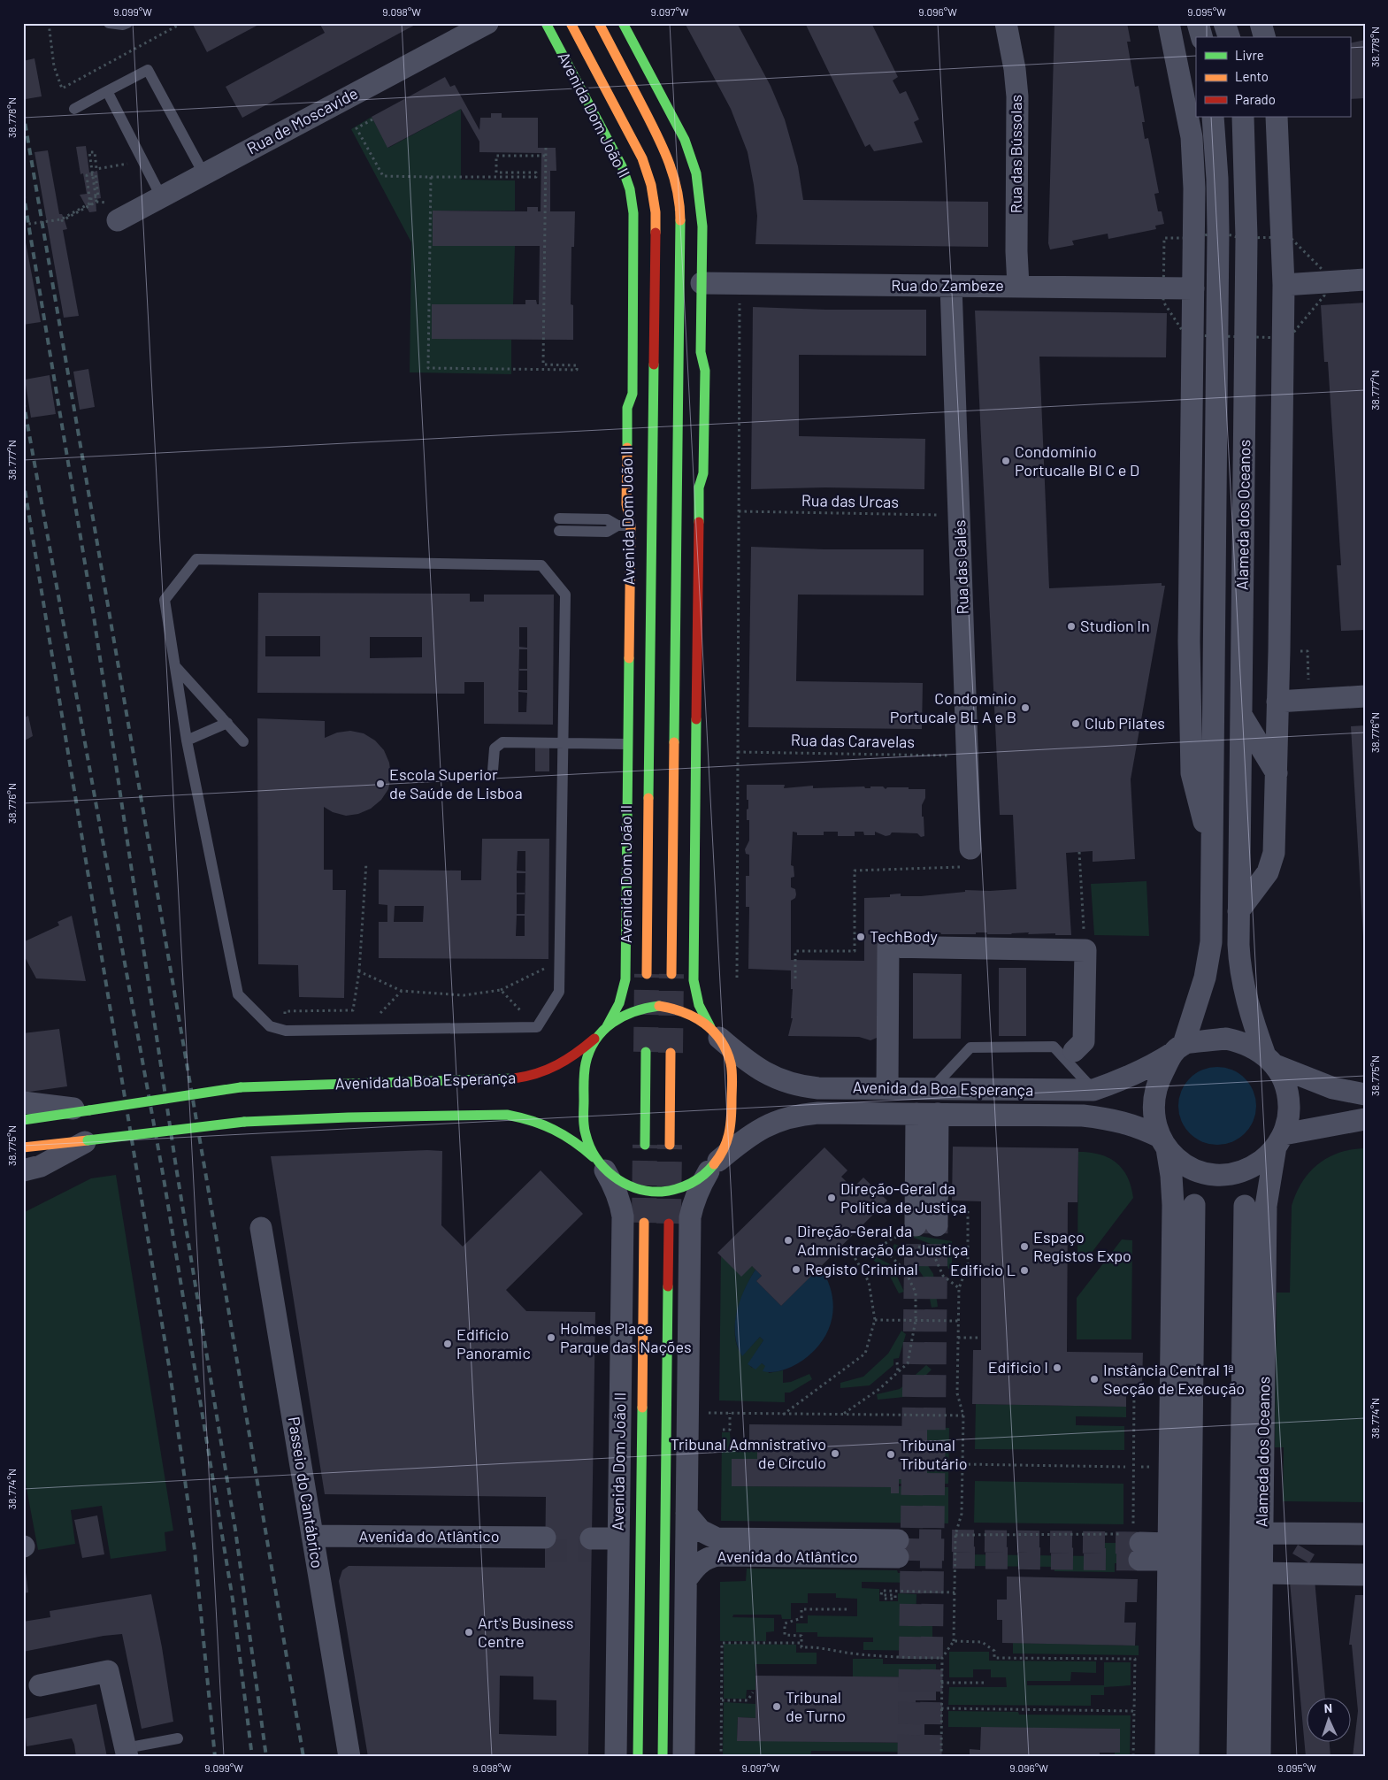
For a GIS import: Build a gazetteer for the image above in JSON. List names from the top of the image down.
{
  "streets": {
    "main road": ["Avenida Dom João II", "Avenida da Boa Esperança"],
    "street": [
      "Rua de Moscavide",
      "Rua das Bússolas",
      "Rua do Zambeze",
      "Alameda dos Oceanos",
      "Rua das Galés",
      "Passeio do Cantábrico",
      "Avenida do Atlântico"
    ],
    "path": ["Rua das Urcas", "Rua das Caravelas"]
  },
  "crossings": [
    ["Rua das Bússolas", "Rua do Zambeze"],
    ["Rua do Zambeze", "Alameda dos Oceanos"],
    ["Rua do Zambeze", "Rua das Galés"],
    ["Rua das Urcas", "Rua das Galés"],
    ["Alameda dos Oceanos", "Avenida da Boa Esperança"],
    ["Rua das Galés", "Rua das Caravelas"],
    ["Passeio do Cantábrico", "Avenida do Atlântico"]
  ],
  "places": [
    "Condomínio Portucalle Bl C e D",
    "Studion In",
    "Condomínio Portucale BL A e B",
    "Club Pilates",
    "Escola Superior de Saúde de Lisboa",
    "TechBody",
    "Direção-Geral da Política de Justiça",
    "Direção-Geral da Admnistração da Justiça",
    "Espaço Registos Expo",
    "Registo Criminal",
    "Edificio L",
    "Holmes Place Parque das Nações",
    "Edifício Panoramic",
    "Edificio I",
    "Instância Central 1ª Secção de Execução",
    "Tribunal Admnistrativo de Círculo",
    "Tribunal Tributário",
    "Art's Business Centre",
    "Tribunal de Turno"
  ],
  "legend": ["Livre", "Lento", "Parado"],
  "north": "top",
  "coordinates": [
    "9.099°W",
    "9.098°W",
    "9.097°W",
    "9.096°W",
    "9.095°W",
    "38.778°N",
    "38.777°N",
    "38.776°N",
    "38.775°N",
    "38.774°N"
  ]
}
